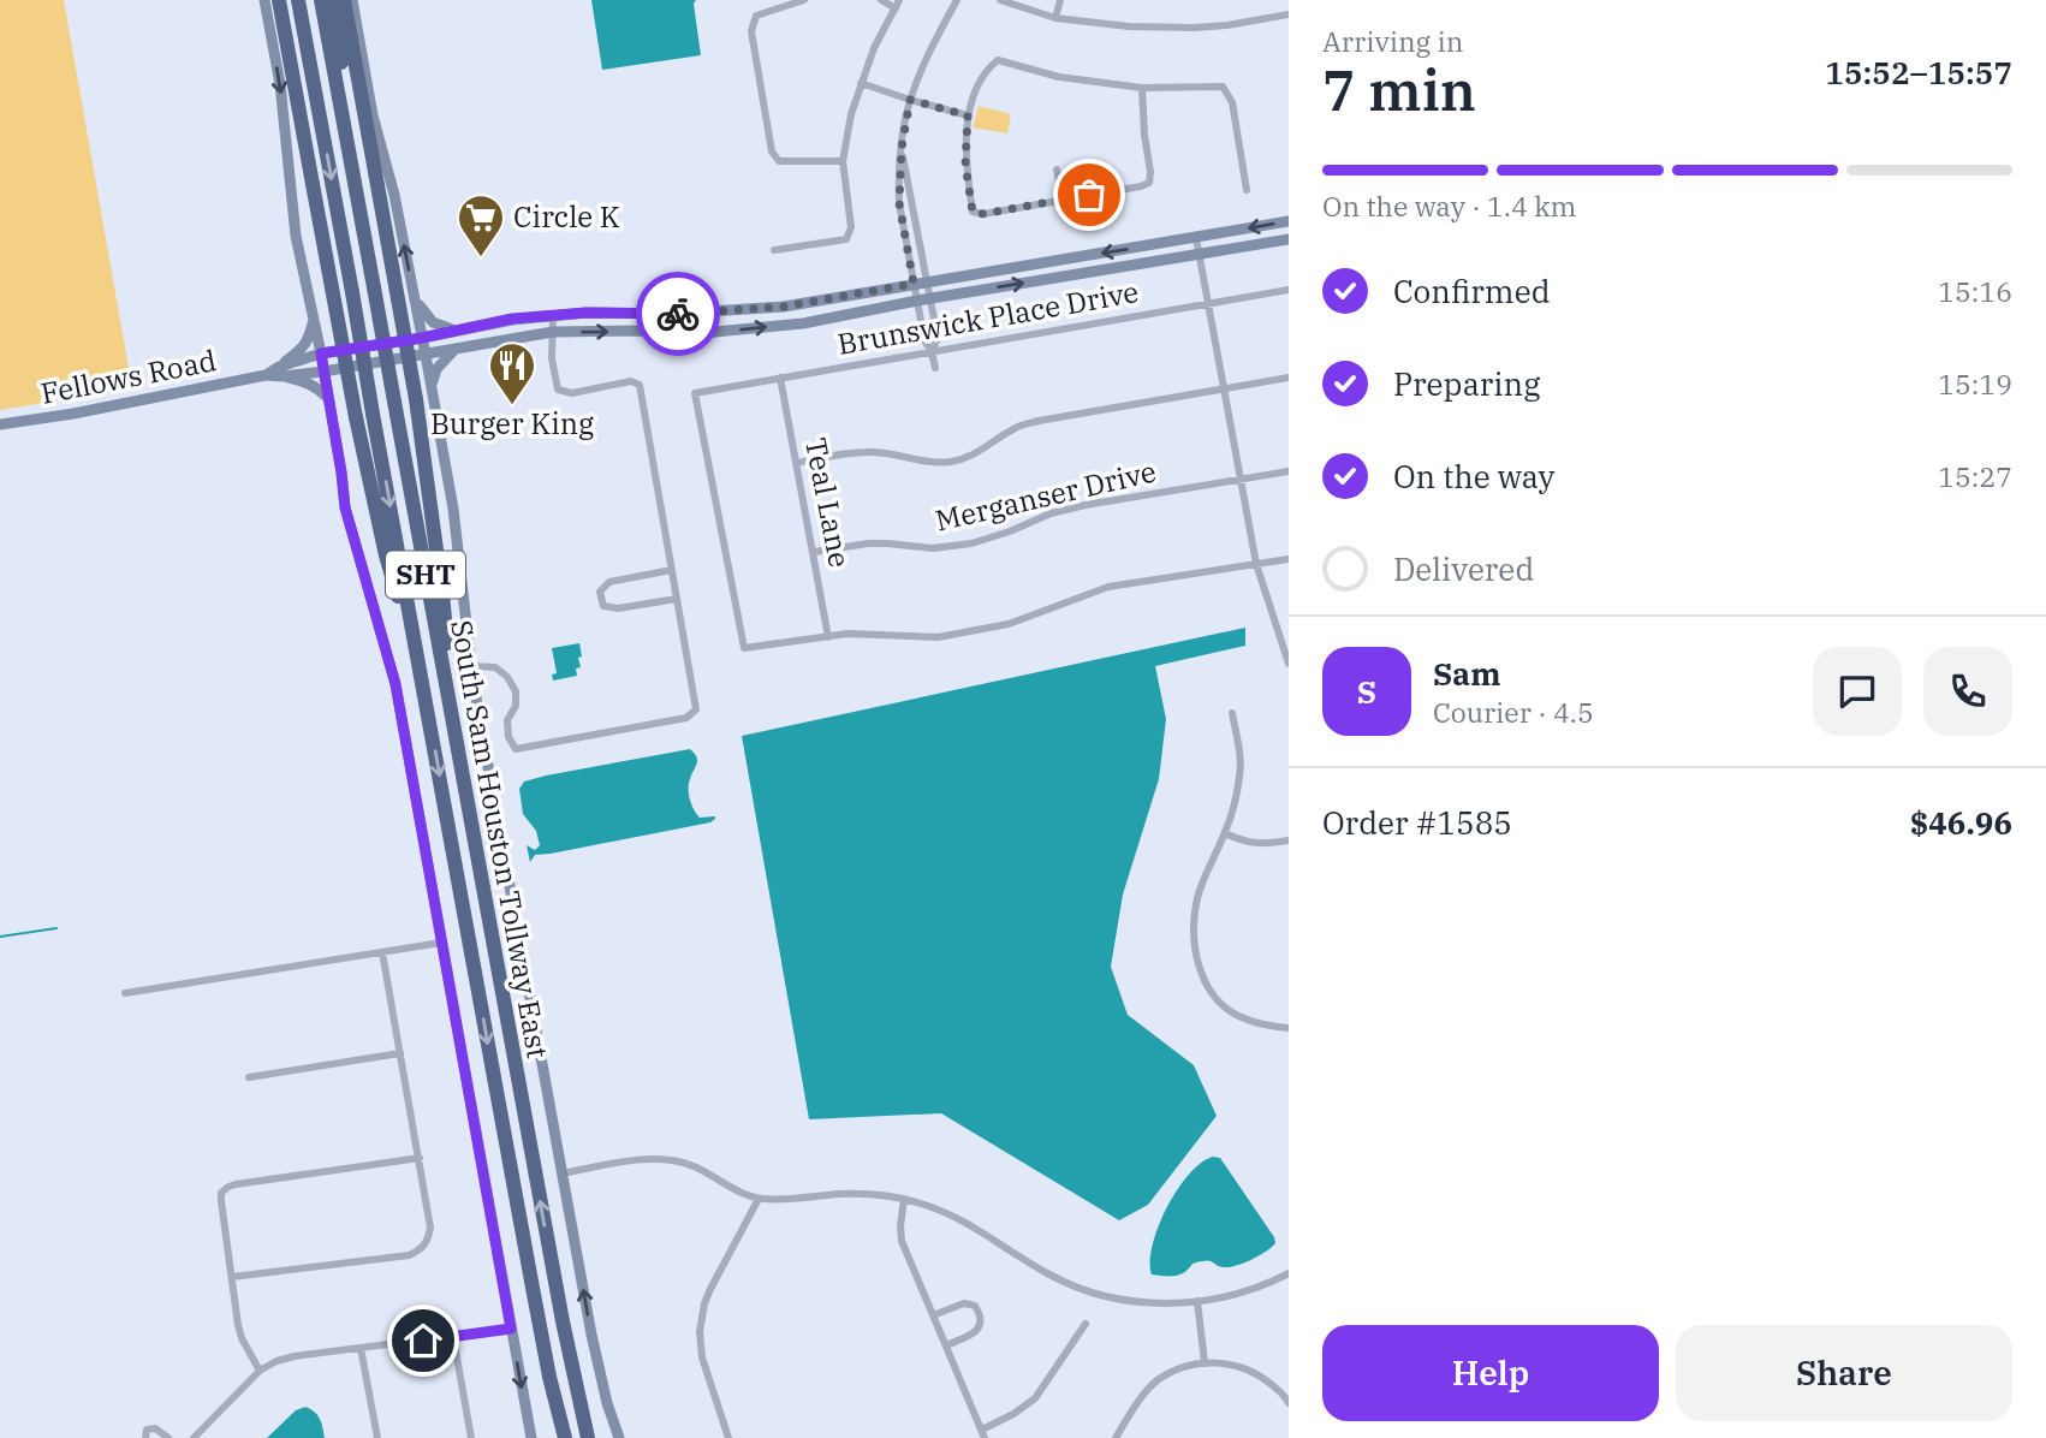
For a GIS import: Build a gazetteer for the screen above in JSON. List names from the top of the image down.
{
  "streets": {
    "highway": ["SHT", "South Sam Houston Tollway East"],
    "main road": ["Fellows Road"],
    "street": ["Brunswick Place Drive", "Merganser Drive", "Teal Lane"]
  },
  "crossings": [
    ["Brunswick Place Drive", "Teal Lane"],
    ["Merganser Drive", "Teal Lane"]
  ],
  "places": {
    "supermarket": ["Circle K"],
    "restaurant": ["Burger King"]
  },
  "page": {
    "heading": ["7 min", "Arriving in", "15:52–15:57"],
    "panel": [
      "Sam",
      "Courier · 4.5",
      "Order #1585",
      "$46.96"
    ],
    "bar": "On the way · 1.4 km",
    "list": [
      ["Confirmed", "15:16"],
      ["Preparing", "15:19"],
      ["On the way", "15:27"],
      "Delivered"
    ],
    "round": "S",
    "buttons": ["Help", "Share"]
  }
}
